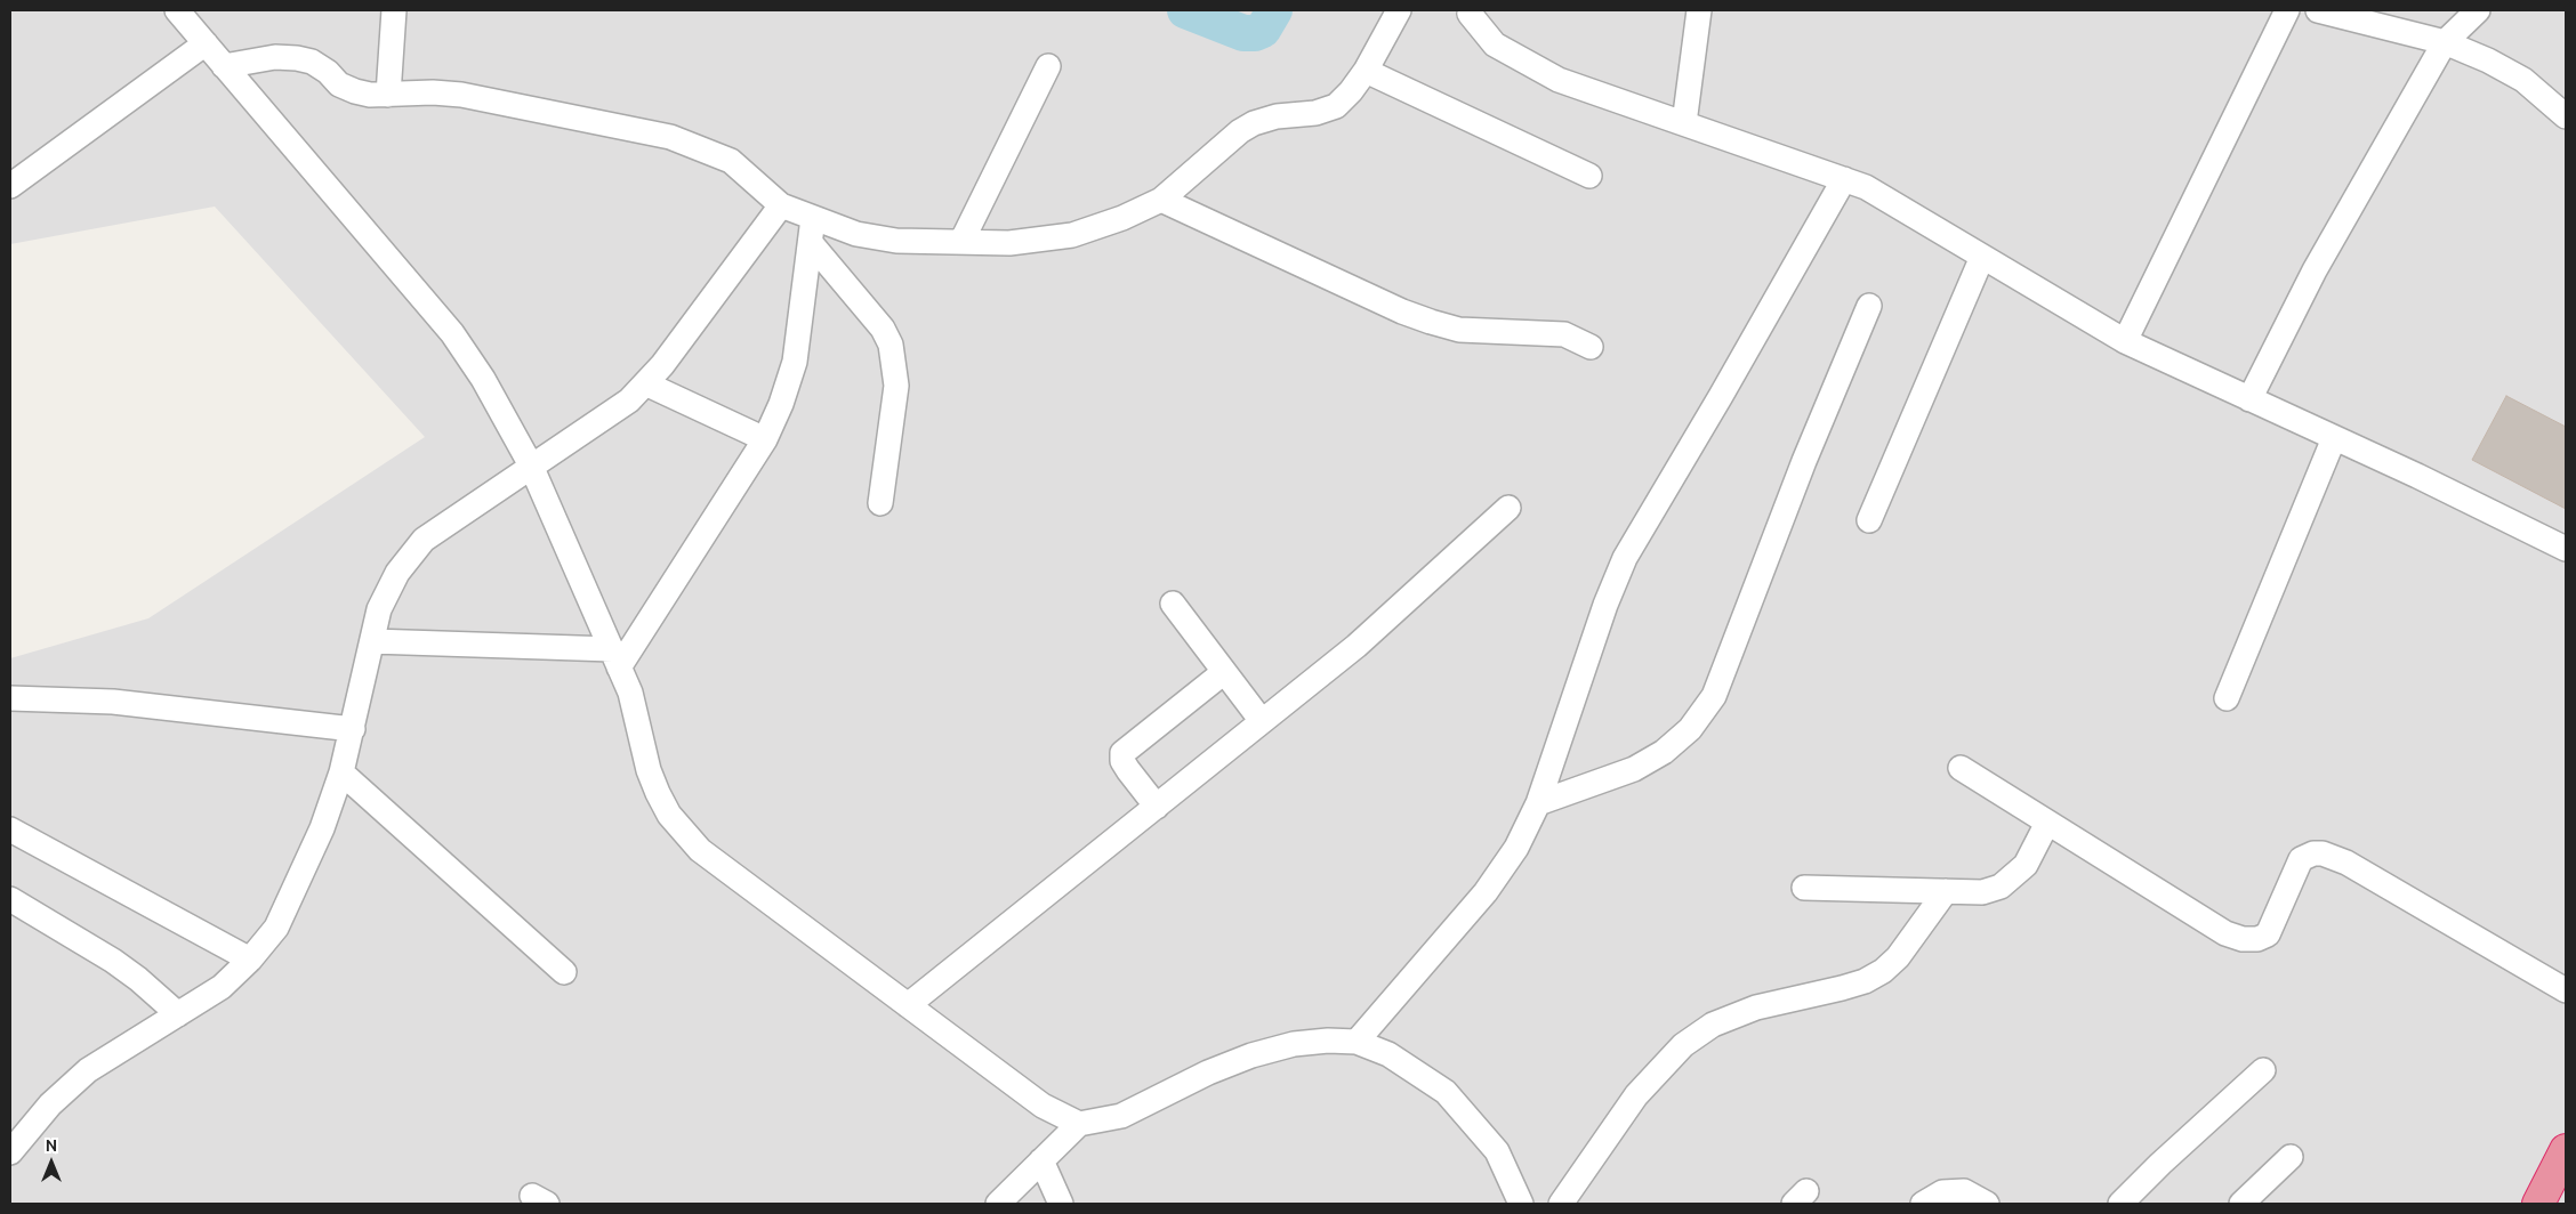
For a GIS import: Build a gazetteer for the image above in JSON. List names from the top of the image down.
{
  "north": "top"
}
